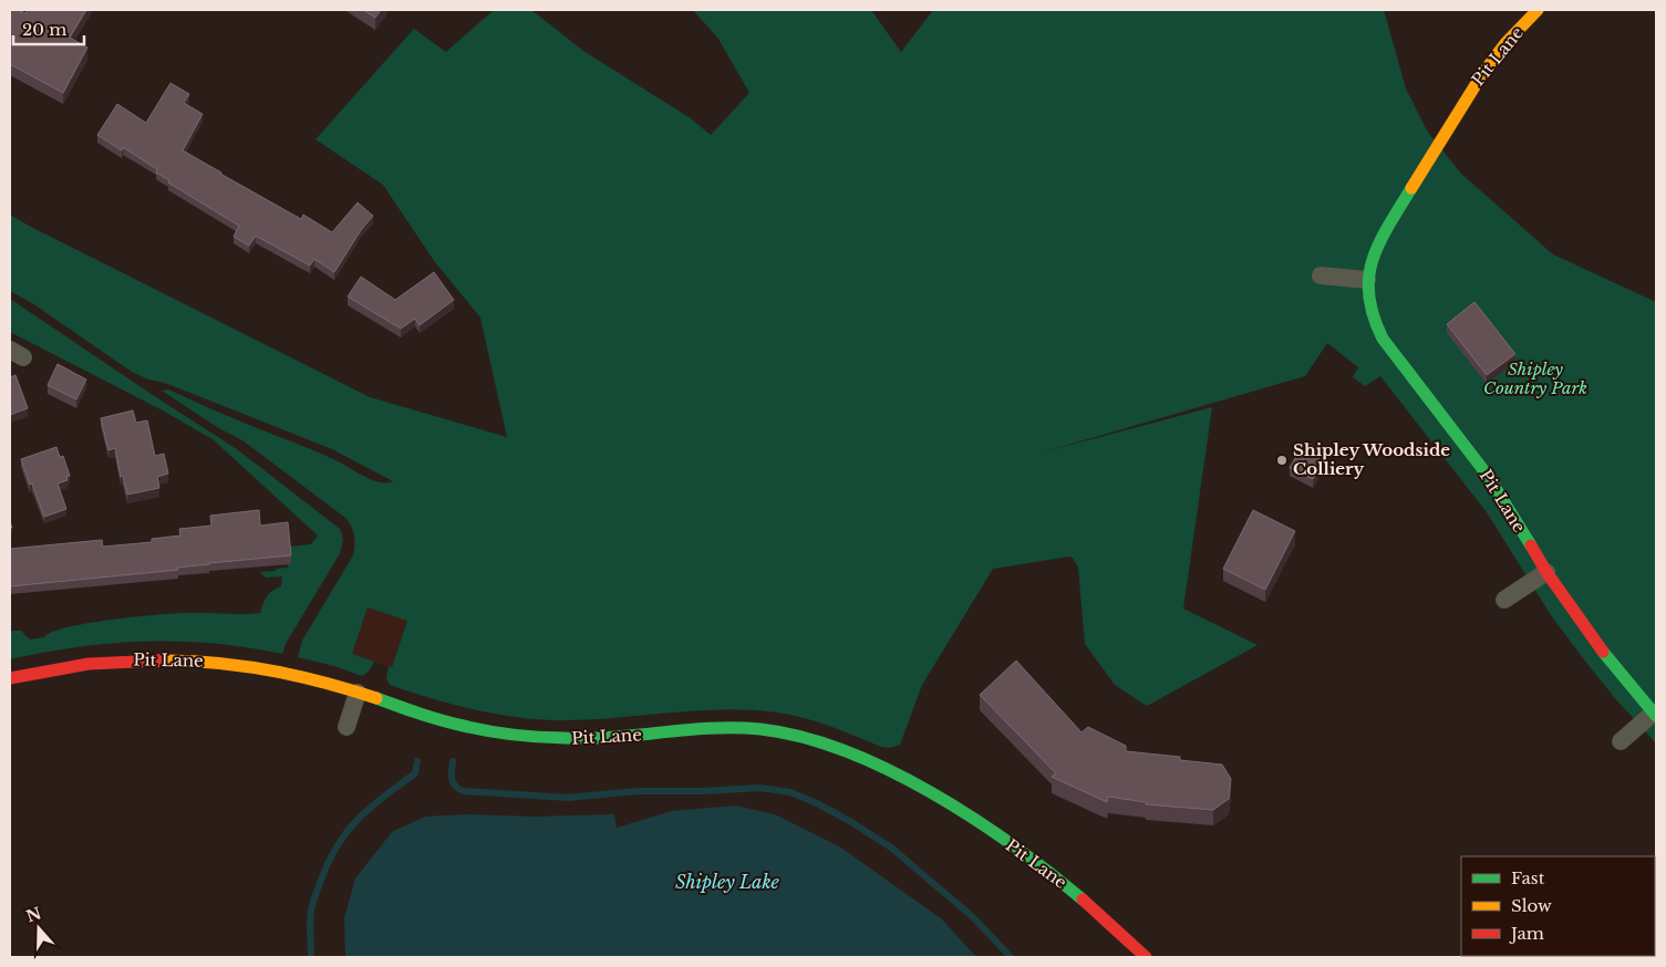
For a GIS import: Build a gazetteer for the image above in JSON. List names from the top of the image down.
{
  "streets": {
    "street": ["Pit Lane"]
  },
  "water": ["Shipley Lake"],
  "parks": ["Shipley Country Park"],
  "places": ["Shipley Woodside Colliery"],
  "legend": ["Fast", "Slow", "Jam"],
  "scale_bar": "20 m",
  "north": "top"
}
